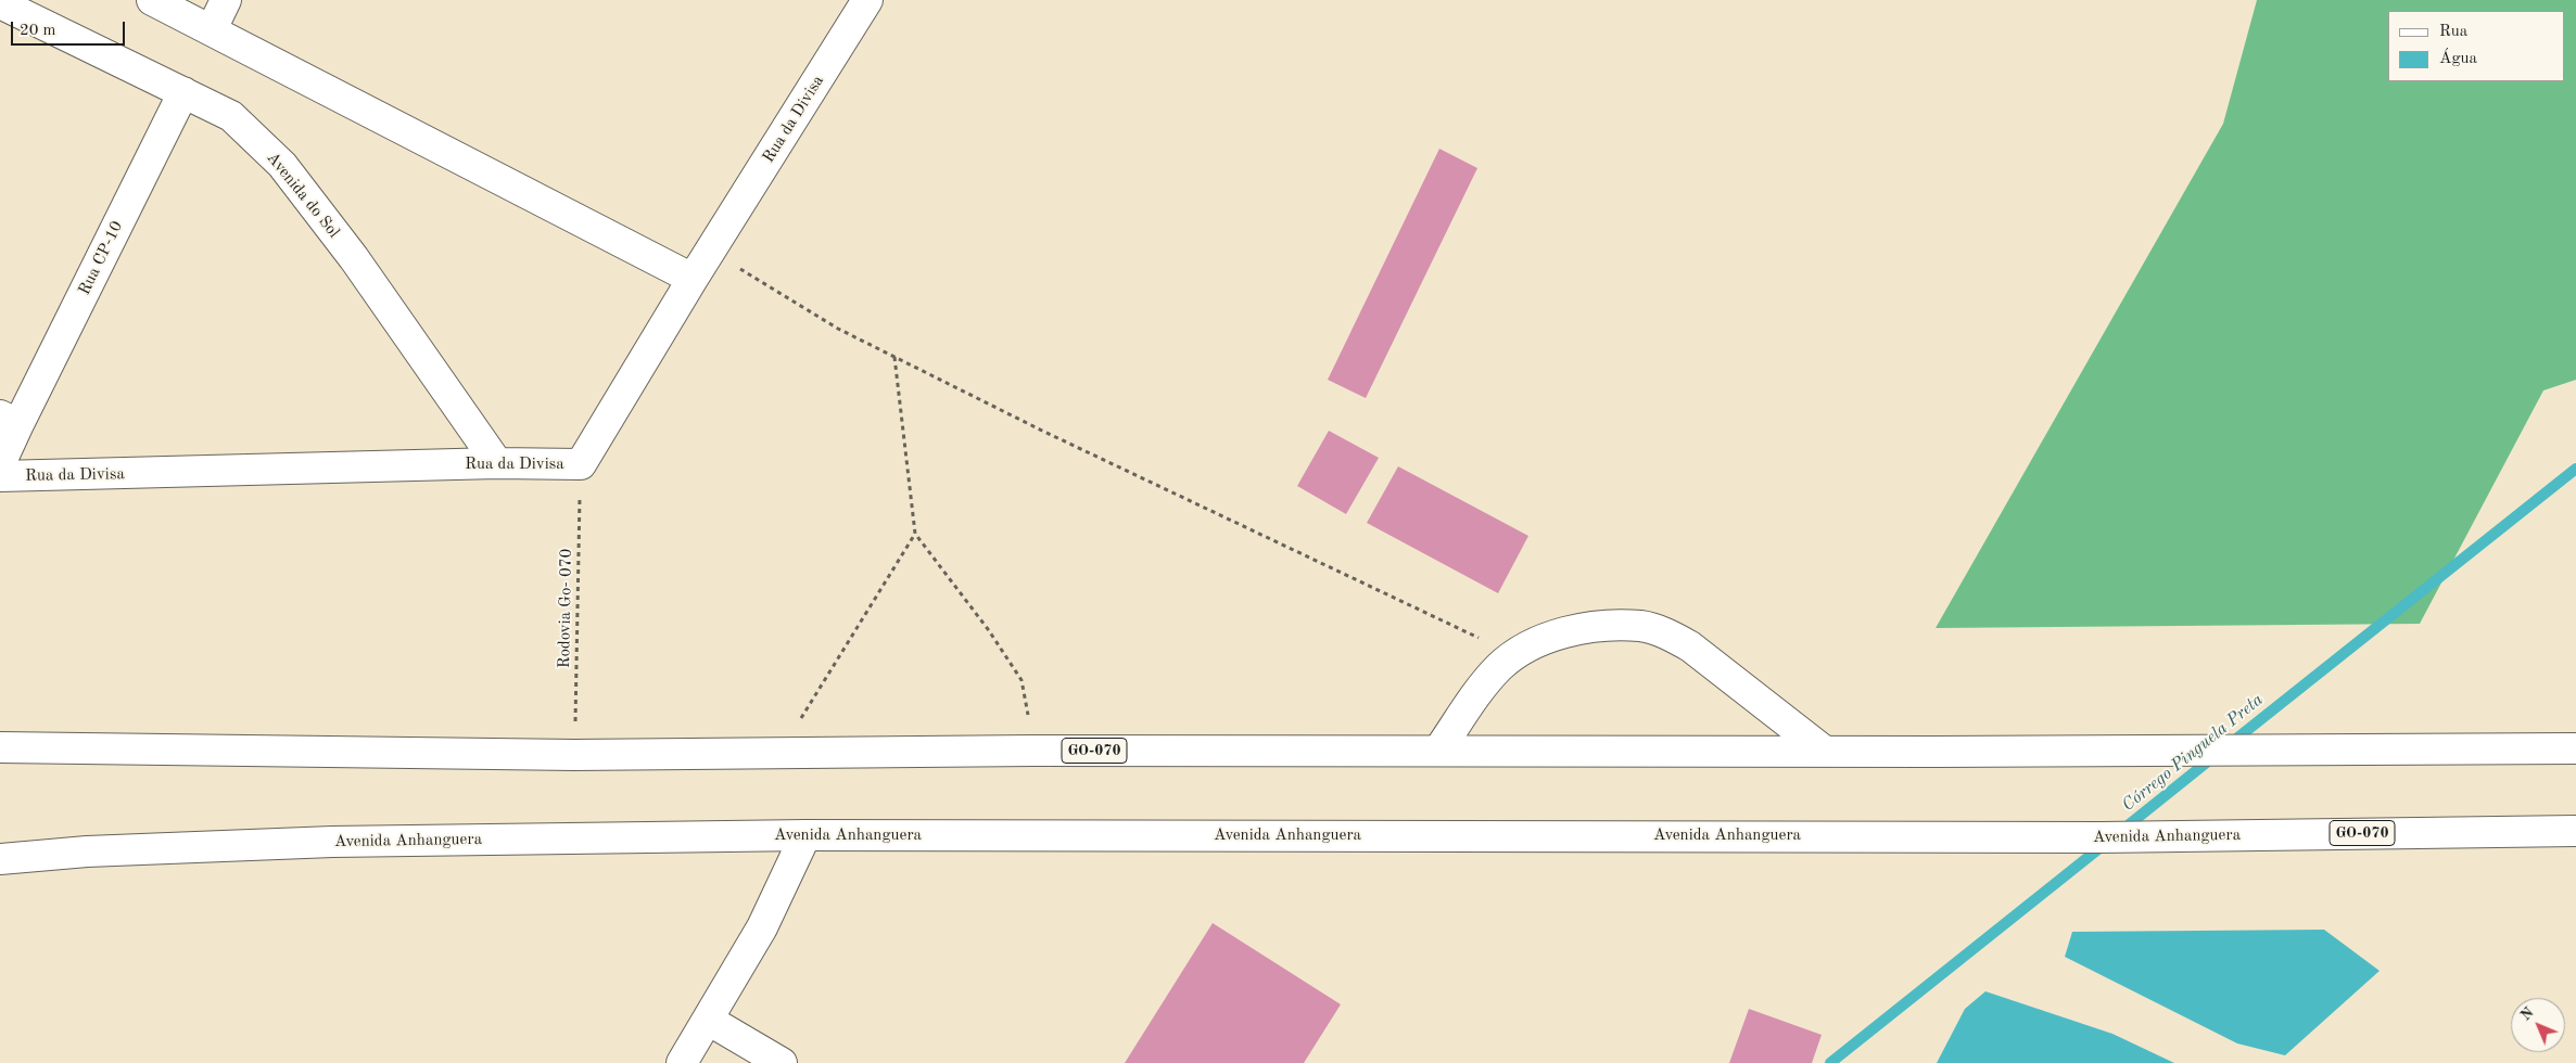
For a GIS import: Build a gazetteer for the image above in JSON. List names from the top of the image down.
{
  "streets": {
    "main road": [
      "Rua da Divisa",
      "Avenida do Sol",
      "Rua CP-10",
      "GO-070",
      "Avenida Anhanguera"
    ],
    "path": ["Rodovia Go- 070"]
  },
  "crossings": [
    ["Rua da Divisa", "Avenida do Sol"],
    ["Rua da Divisa", "Rodovia Go- 070"],
    ["Avenida do Sol", "Rua CP-10"],
    ["Rodovia Go- 070", "GO-070"]
  ],
  "water": ["Córrego Pinguela Preta"],
  "legend": ["Rua", "Água"],
  "scale_bar": "20 m",
  "north": "top left"
}
